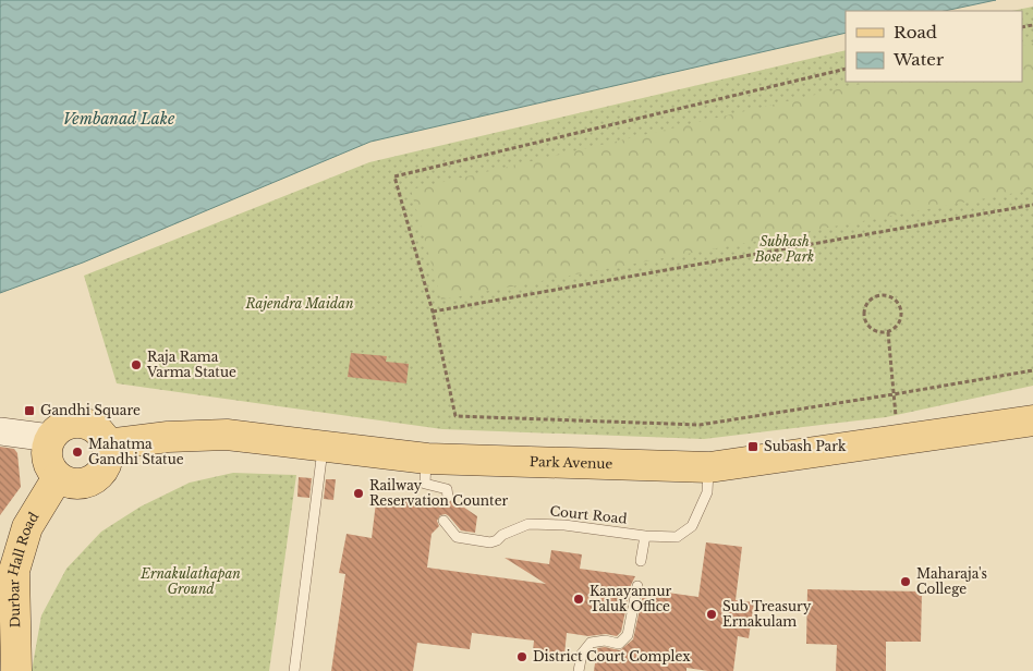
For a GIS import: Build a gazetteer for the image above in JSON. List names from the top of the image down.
{
  "streets": {
    "main road": ["Park Avenue", "Durbar Hall Road"],
    "lane": ["Court Road"]
  },
  "crossings": [
    ["Park Avenue", "Court Road"],
    ["Park Avenue", "Durbar Hall Road"]
  ],
  "water": ["Vembanad Lake"],
  "parks": ["Subhash Bose Park", "Rajendra Maidan", "Ernakulathapan Ground"],
  "places": {
    "other": [
      "Raja Rama Varma Statue",
      "Mahatma Gandhi Statue",
      "Railway Reservation Counter",
      "Maharaja's College",
      "Kanayannur Taluk Office",
      "Sub Treasury Ernakulam",
      "District Court Complex"
    ],
    "transit": ["Gandhi Square", "Subash Park"]
  },
  "legend": ["Road", "Water"]
}
